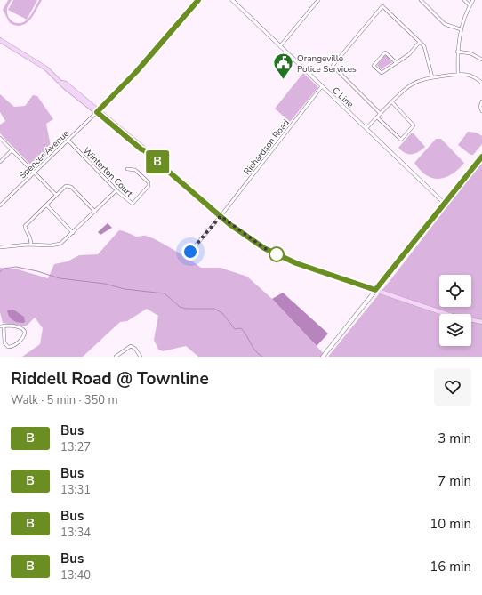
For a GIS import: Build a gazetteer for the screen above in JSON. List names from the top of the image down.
{
  "streets": {
    "street": [
      "C Line",
      "Richardson Road",
      "Spencer Avenue",
      "Winterton Court"
    ]
  },
  "crossings": [
    ["C Line", "Richardson Road"],
    ["Spencer Avenue", "Winterton Court"]
  ],
  "places": {
    "public building": ["Orangeville Police Services"]
  },
  "lines": ["bus line B"],
  "page": {
    "on_map": "B",
    "heading": ["Riddell Road @ Townline", "Walk · 5 min · 350 m"],
    "list": [
      {
        "mark": "B",
        "name": "Bus",
        "note": "13:27",
        "value": "3 min"
      },
      {
        "mark": "B",
        "name": "Bus",
        "note": "13:31",
        "value": "7 min"
      },
      {
        "mark": "B",
        "name": "Bus",
        "note": "13:34",
        "value": "10 min"
      },
      {
        "mark": "B",
        "name": "Bus",
        "note": "13:40",
        "value": "16 min"
      }
    ]
  }
}
